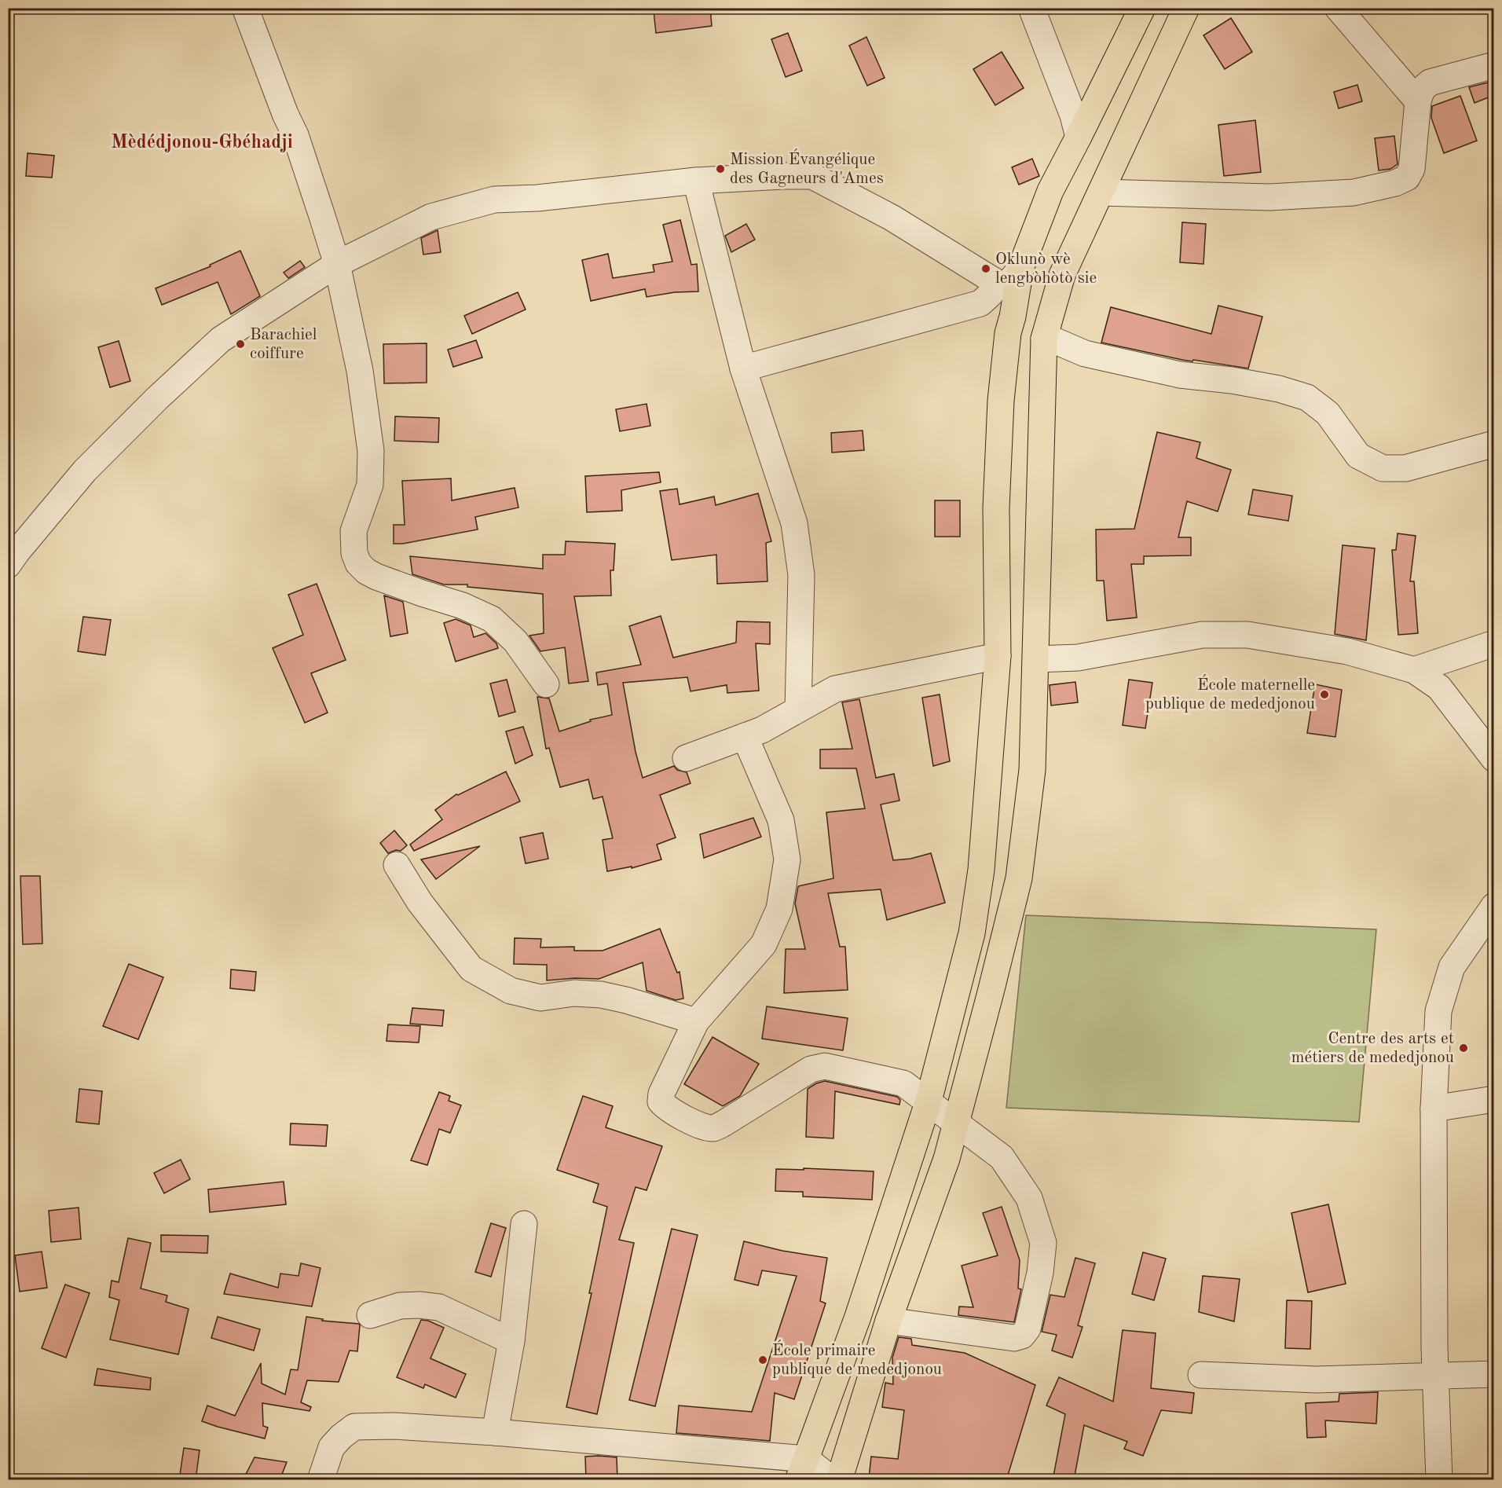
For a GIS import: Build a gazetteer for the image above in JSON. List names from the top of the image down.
{
  "districts": ["Mèdédjonou-Gbéhadji"],
  "places": [
    "Mission Évangélique des Gagneurs d'Ames",
    "Oklunò wè lengbòhòtò sie",
    "Barachiel coiffure",
    "École maternelle publique de mededjonou",
    "Centre des arts et métiers de mededjonou",
    "École primaire publique de mededjonou"
  ]
}
